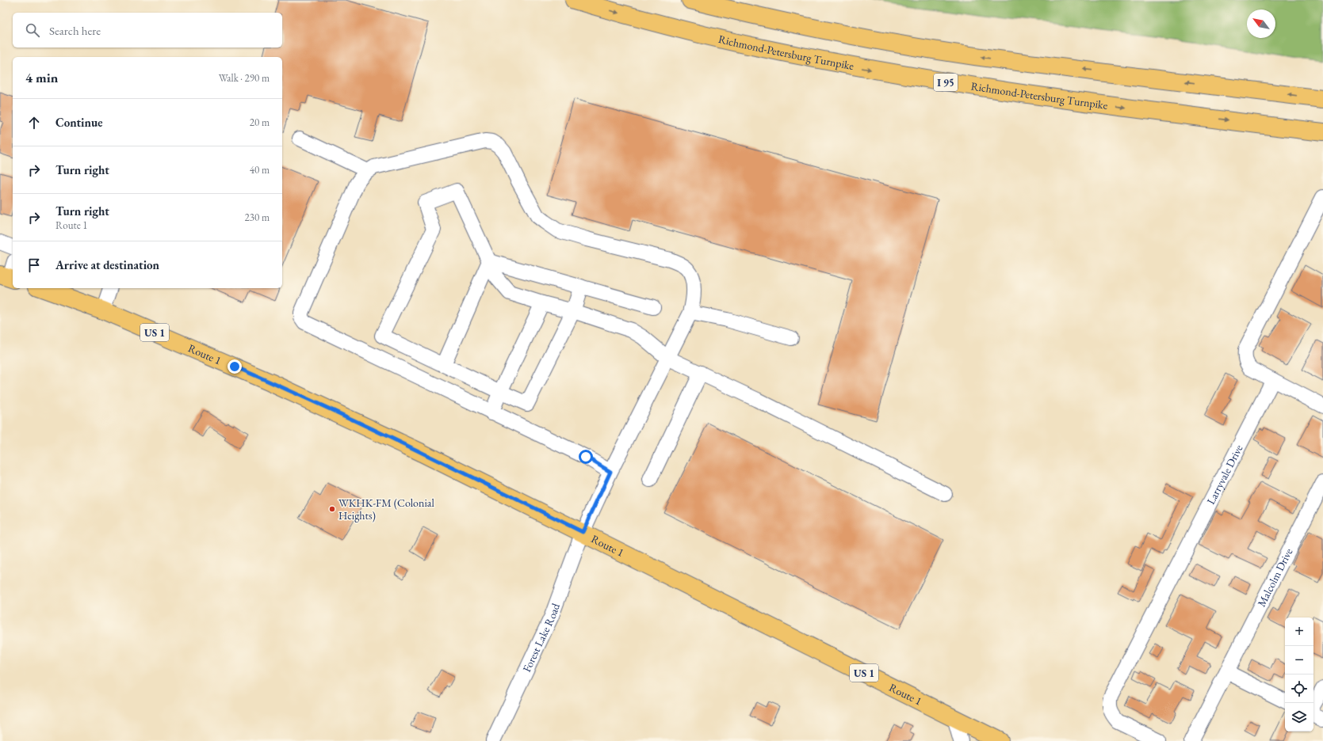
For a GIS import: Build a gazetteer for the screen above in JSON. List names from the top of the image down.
{
  "streets": {
    "main road": [
      "Richmond-Petersburg Turnpike",
      "I 95",
      "US 1",
      "Route 1"
    ],
    "street": ["Larryvale Drive", "Malcolm Drive", "Forest Lake Road"]
  },
  "crossings": [
    ["Route 1", "Forest Lake Road"]
  ],
  "places": ["WKHK-FM (Colonial Heights)"],
  "north": "top left",
  "page": {
    "search": "Search here",
    "heading": ["4 min", "Walk · 290 m"],
    "list": [
      ["Continue", "20 m"],
      ["Turn right", "40 m"],
      ["Turn right", "Route 1", "230 m"],
      "Arrive at destination"
    ],
    "map_buttons": ["+", "−"]
  }
}
